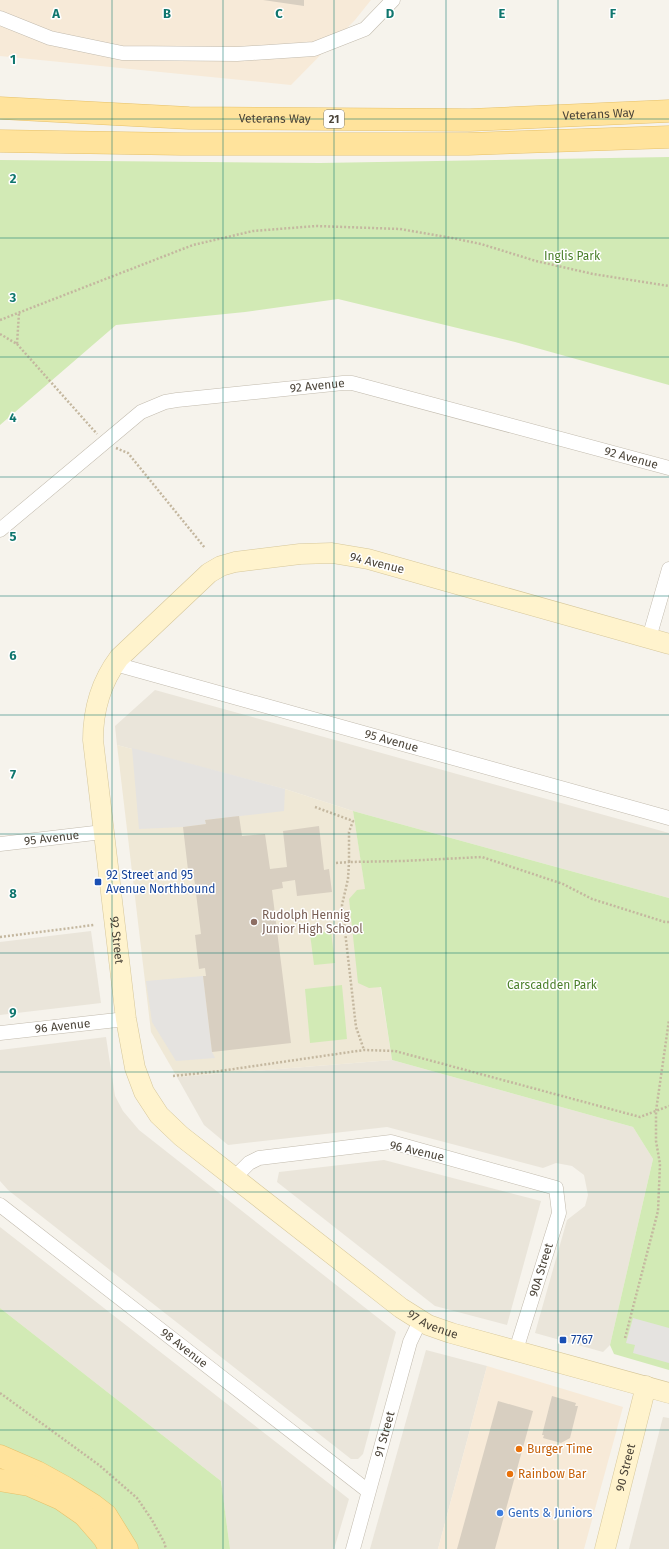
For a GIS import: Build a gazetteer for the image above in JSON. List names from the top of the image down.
{
  "streets": {
    "main road": ["Veterans Way", "21"],
    "street": [
      "92 Avenue",
      "94 Avenue",
      "95 Avenue",
      "92 Street",
      "96 Avenue",
      "90A Street",
      "97 Avenue",
      "98 Avenue",
      "91 Street",
      "90 Street"
    ]
  },
  "crossings": [
    ["94 Avenue", "95 Avenue"],
    ["94 Avenue", "92 Street"],
    ["95 Avenue", "92 Street"],
    ["92 Street", "96 Avenue"],
    ["92 Street", "97 Avenue"],
    ["96 Avenue", "90A Street"],
    ["96 Avenue", "97 Avenue"],
    ["90A Street", "97 Avenue"],
    ["97 Avenue", "91 Street"],
    ["97 Avenue", "90 Street"],
    ["98 Avenue", "91 Street"]
  ],
  "parks": ["Inglis Park", "Carscadden Park"],
  "places": {
    "transit": ["92 Street and 95 Avenue Northbound", "7767"],
    "other": [
      "Rudolph Hennig Junior High School",
      "Burger Time",
      "Rainbow Bar",
      "Gents & Juniors"
    ]
  },
  "grid": {
    "columns": [
      "A",
      "B",
      "C",
      "D",
      "E",
      "F"
    ],
    "rows": [
      "1",
      "2",
      "3",
      "4",
      "5",
      "6",
      "7",
      "8",
      "9"
    ]
  }
}
